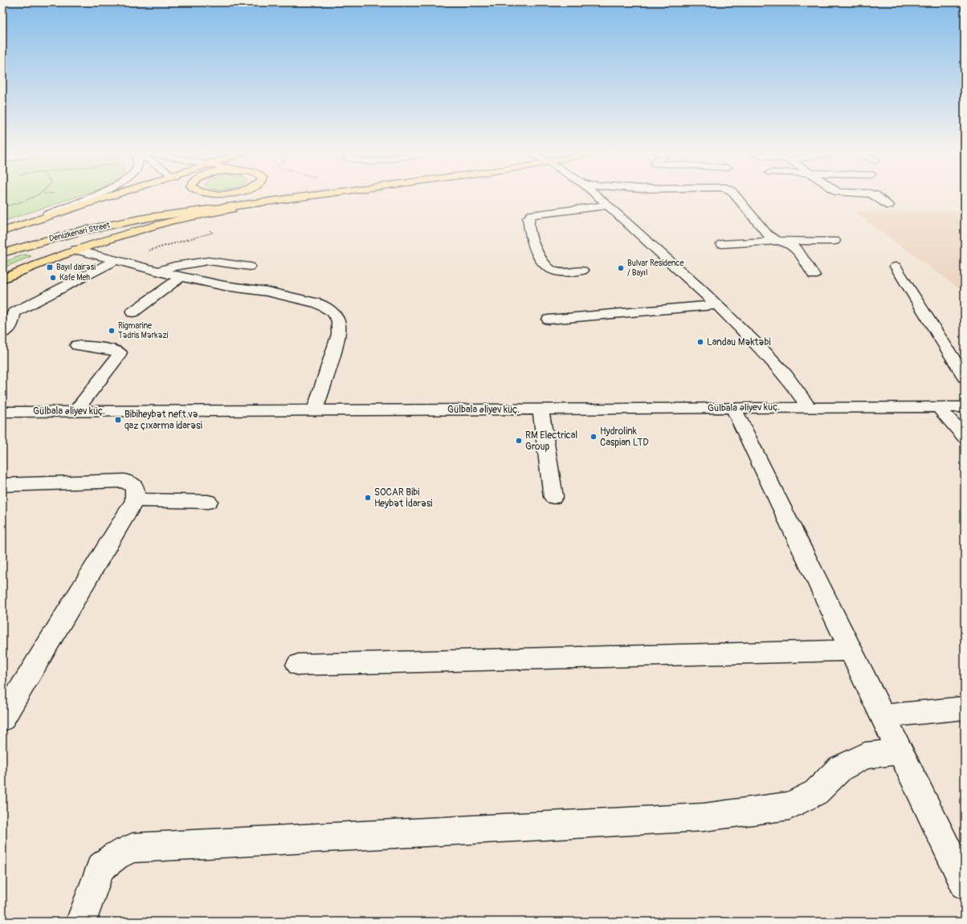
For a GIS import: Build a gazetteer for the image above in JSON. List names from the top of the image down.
{
  "streets": {
    "main road": ["Denizkenari Street"],
    "street": ["Gülbala Əliyev küç."]
  },
  "places": {
    "transit": ["Bayıl dairəsi", "Bibiheybət neft və qaz çıxarma idarəsi"],
    "other": [
      "Bulvar Residence / Bayıl",
      "Kafe Meh",
      "Rigmarine Tədris Mərkəzi",
      "Landau Məktəbi",
      "Hydrolink Caspian LTD",
      "RM Electrical Group",
      "SOCAR Bibi Heybət İdarəsi"
    ]
  }
}
